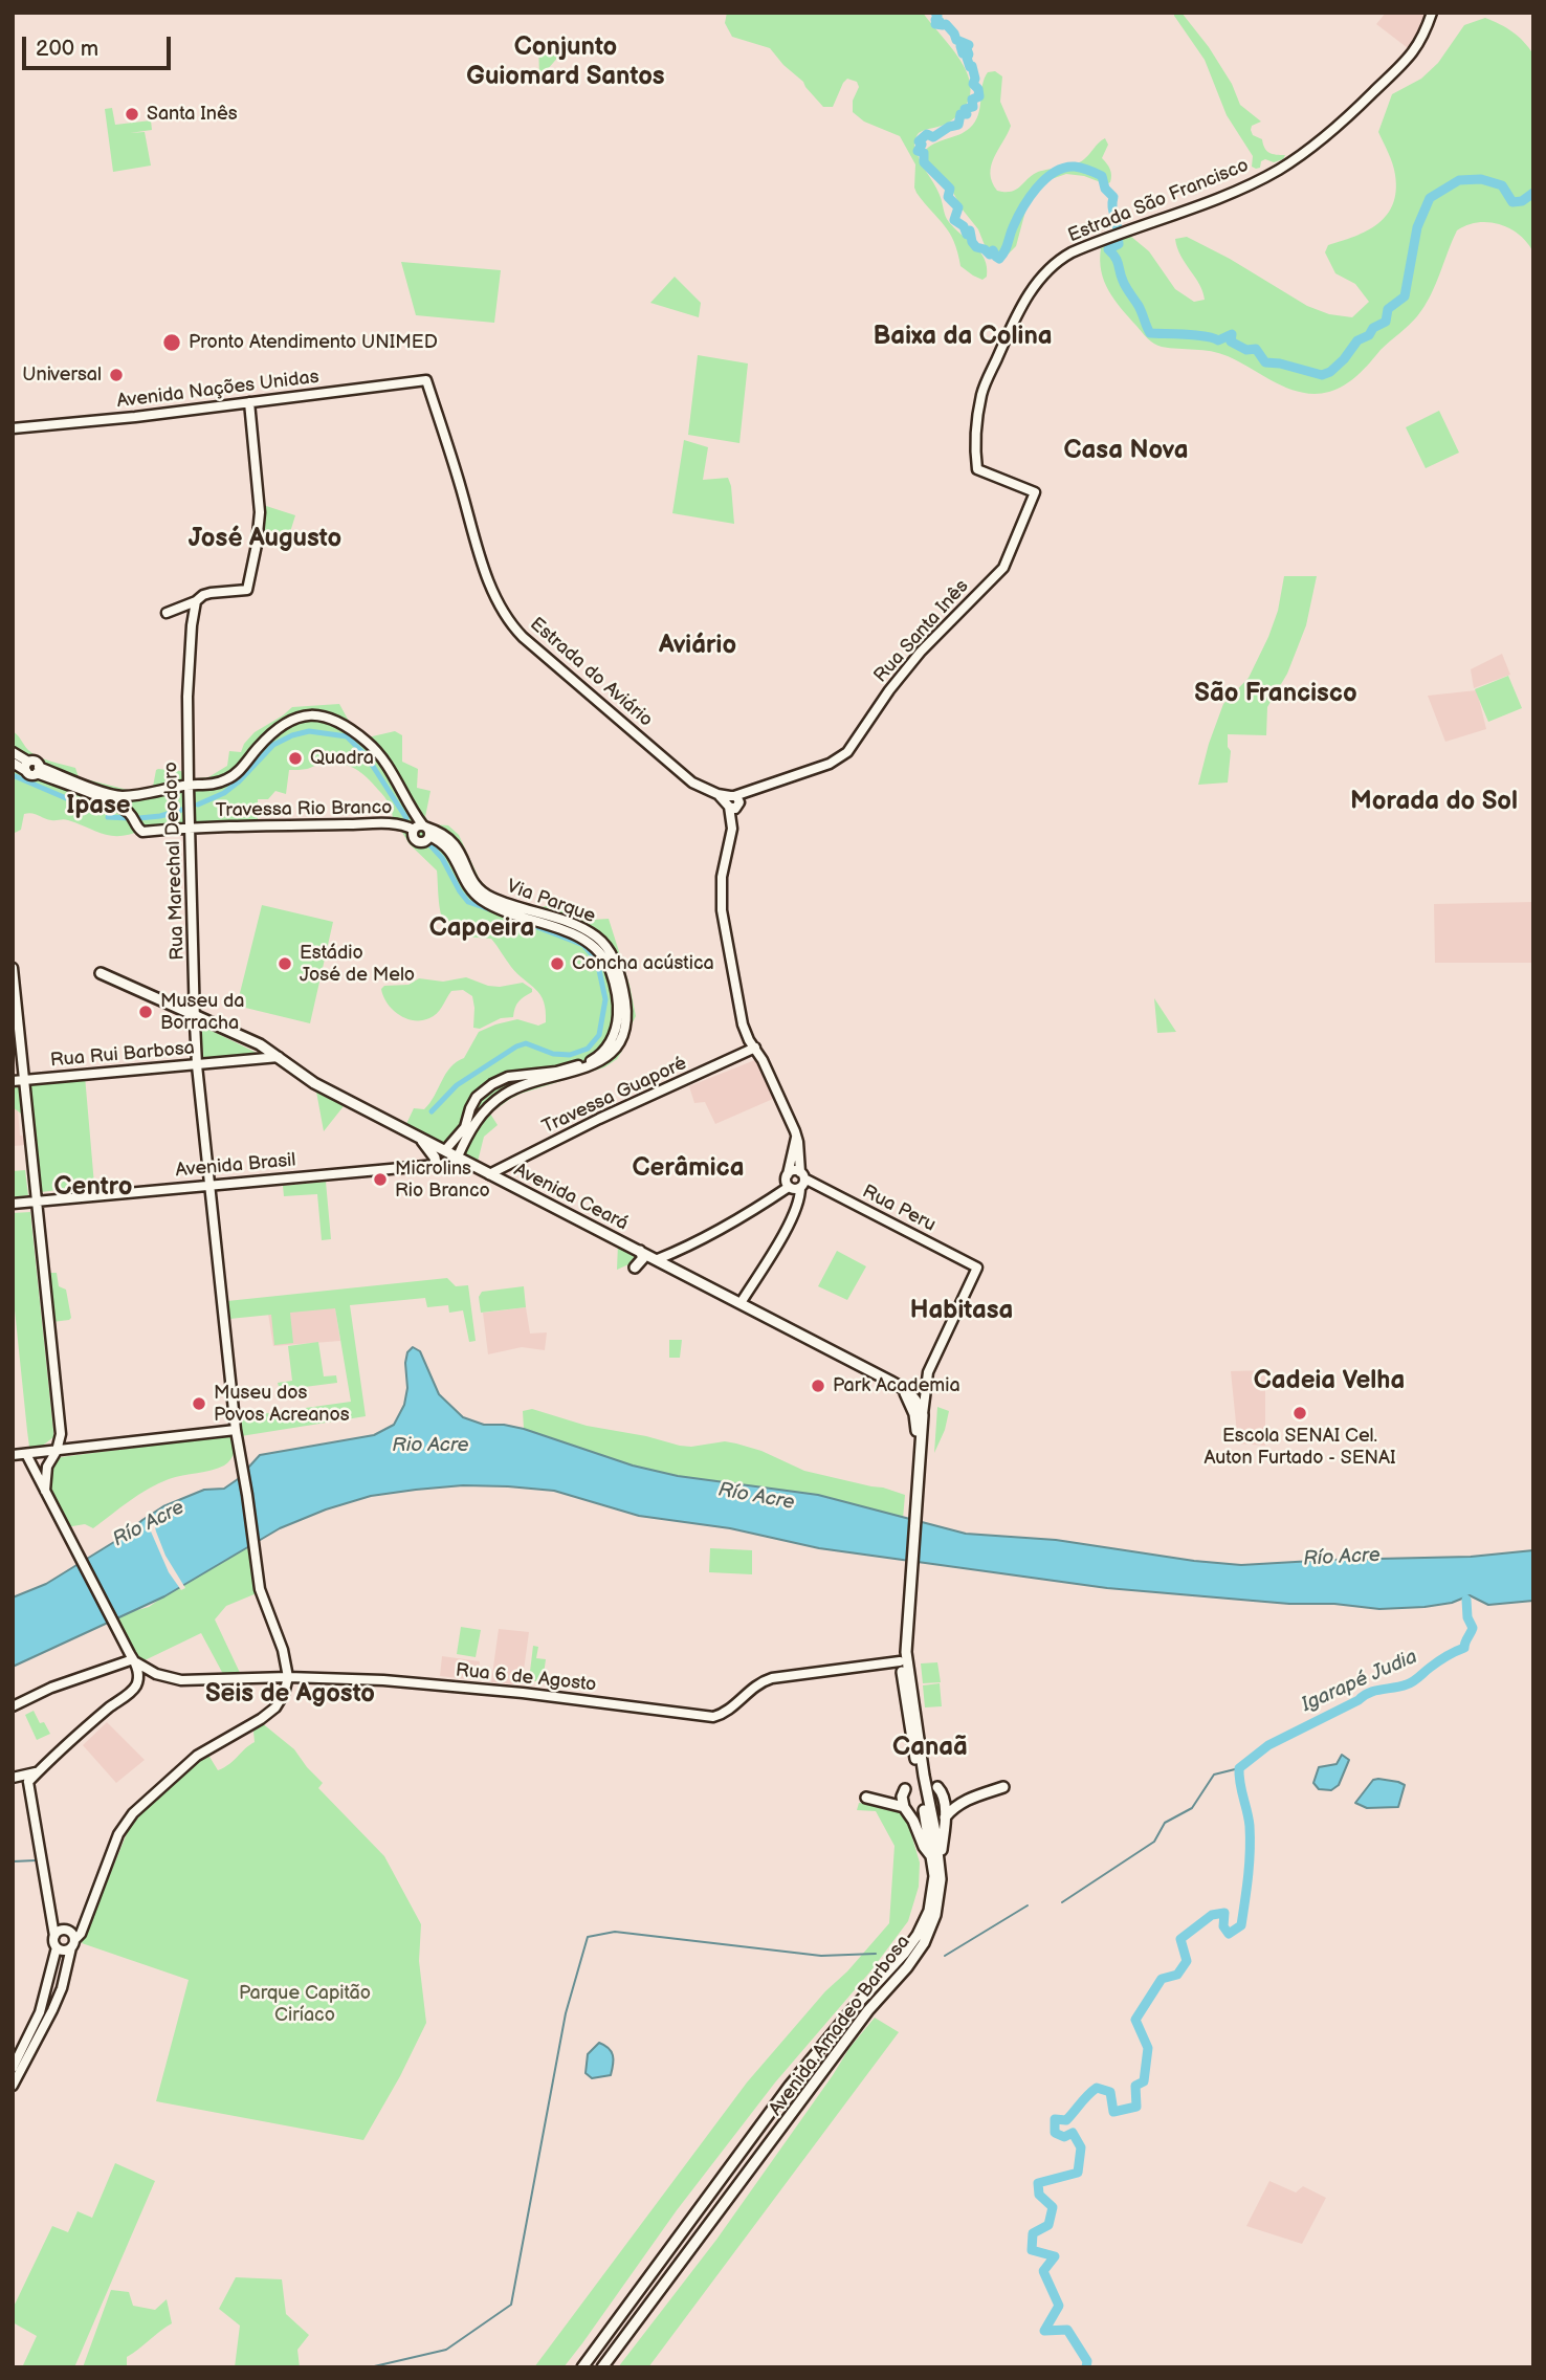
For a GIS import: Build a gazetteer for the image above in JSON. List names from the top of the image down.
{
  "streets": {
    "main road": ["Avenida Ceará", "Avenida Amadeo Barbosa"],
    "street": [
      "Estrada São Francisco",
      "Avenida Nações Unidas",
      "Rua Santa Inês",
      "Estrada do Aviário",
      "Travessa Rio Branco",
      "Rua Marechal Deodoro",
      "Via Parque",
      "Rua Rui Barbosa",
      "Travessa Guaporé",
      "Avenida Brasil",
      "Rua Peru",
      "Rua 6 de Agosto"
    ]
  },
  "crossings": [
    ["Estrada São Francisco", "Rua Santa Inês"],
    ["Avenida Nações Unidas", "Estrada do Aviário"],
    ["Rua Santa Inês", "Estrada do Aviário"],
    ["Travessa Rio Branco", "Rua Marechal Deodoro"],
    ["Travessa Rio Branco", "Via Parque"],
    ["Rua Marechal Deodoro", "Rua Rui Barbosa"],
    ["Rua Marechal Deodoro", "Avenida Brasil"],
    ["Rua Marechal Deodoro", "Avenida Ceará"],
    ["Rua Marechal Deodoro", "Rua 6 de Agosto"],
    ["Via Parque", "Avenida Brasil"],
    ["Via Parque", "Avenida Ceará"],
    ["Rua Rui Barbosa", "Avenida Ceará"],
    ["Travessa Guaporé", "Avenida Ceará"],
    ["Avenida Brasil", "Avenida Ceará"],
    ["Rua Peru", "Avenida Amadeo Barbosa"],
    ["Rua 6 de Agosto", "Avenida Amadeo Barbosa"]
  ],
  "districts": [
    "Conjunto Guiomard Santos",
    "Baixa da Colina",
    "Casa Nova",
    "José Augusto",
    "Aviário",
    "São Francisco",
    "Morada do Sol",
    "Ipase",
    "Capoeira",
    "Cerâmica",
    "Centro",
    "Habitasa",
    "Cadeia Velha",
    "Seis de Agosto",
    "Canaã"
  ],
  "water": ["Rio Acre", "Río Acre", "Igarapé Judia"],
  "parks": ["Parque Capitão Ciríaco"],
  "places": [
    "Santa Inês",
    "Pronto Atendimento UNIMED",
    "Universal",
    "Quadra",
    "Estádio José de Melo",
    "Concha acústica",
    "Museu da Borracha",
    "Microlins Rio Branco",
    "Park Academia",
    "Museu dos Povos Acreanos",
    "Escola SENAI Cel. Auton Furtado - SENAI"
  ],
  "scale_bar": "200 m"
}
